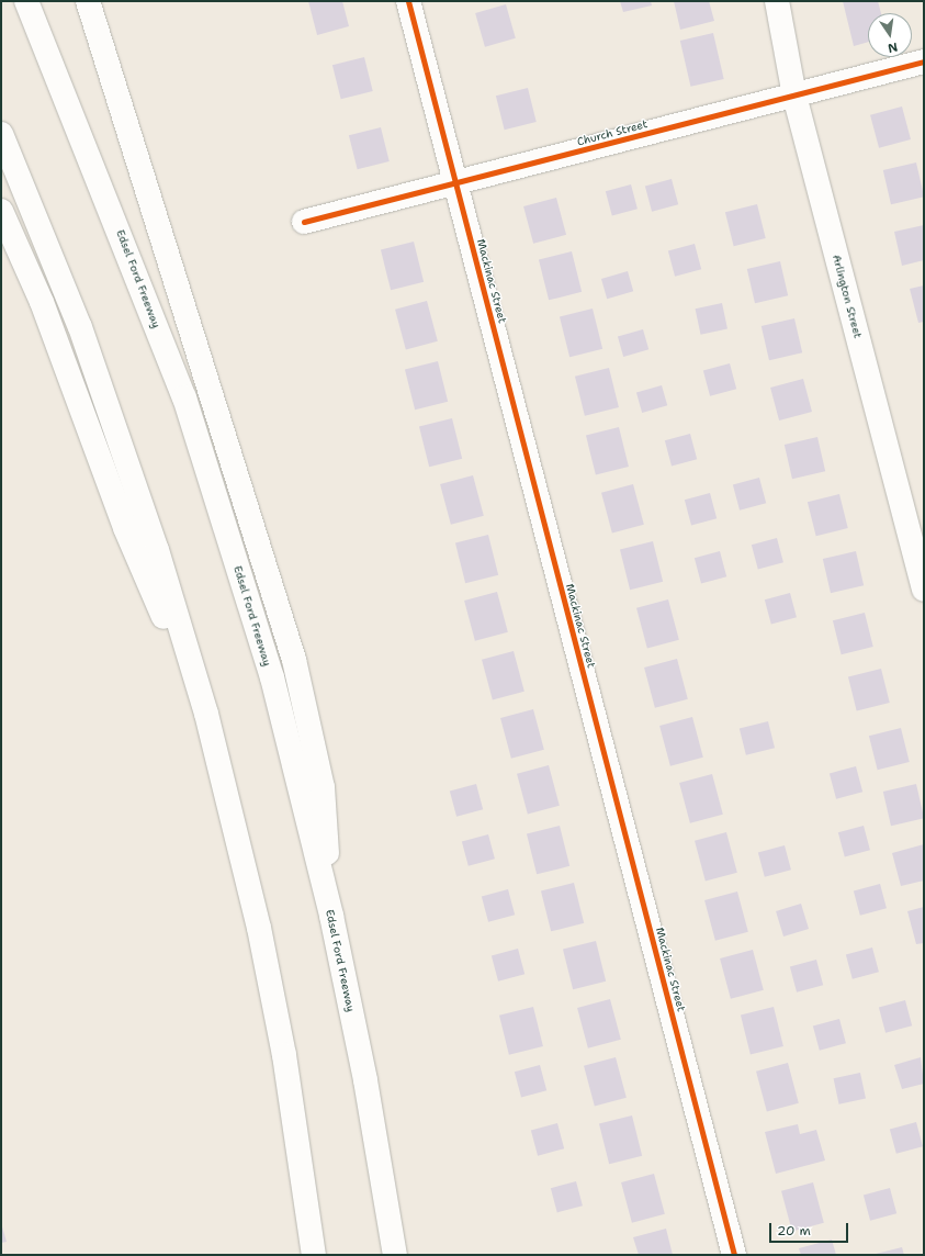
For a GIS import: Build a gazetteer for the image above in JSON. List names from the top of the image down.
{
  "streets": {
    "main road": [
      "Church Street",
      "Edsel Ford Freeway",
      "Mackinac Street",
      "Arlington Street"
    ]
  },
  "crossings": [
    ["Church Street", "Mackinac Street"],
    ["Church Street", "Arlington Street"]
  ],
  "scale_bar": "20 m",
  "north": "bottom"
}
